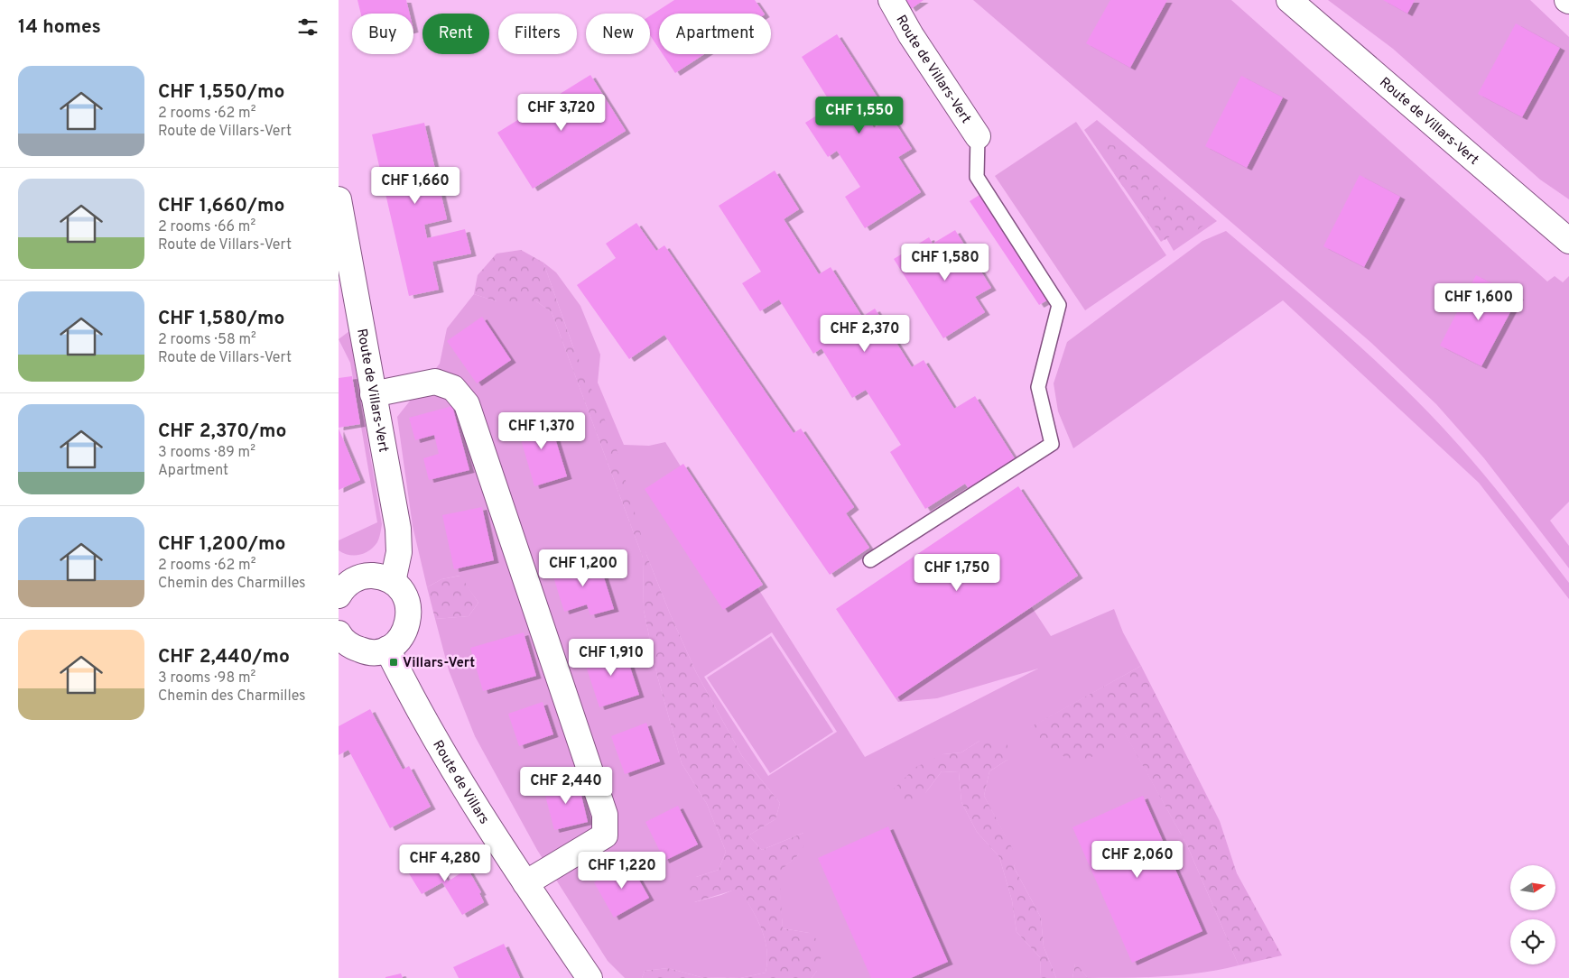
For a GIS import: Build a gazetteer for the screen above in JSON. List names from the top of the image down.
{
  "streets": {
    "street": ["Route de Villars-Vert", "Route de Villars"]
  },
  "places": {
    "transit": ["Villars-Vert"]
  },
  "north": "right",
  "page": {
    "heading": "14 homes",
    "chip": [
      "Buy",
      "Rent",
      "Filters",
      "New",
      "Apartment"
    ],
    "list": [
      {
        "name": "CHF 1,550/mo",
        "note": "2 rooms · 62 m² · Route de Villars-Vert"
      },
      {
        "name": "CHF 1,660/mo",
        "note": "2 rooms · 66 m² · Route de Villars-Vert"
      },
      {
        "name": "CHF 1,580/mo",
        "note": "2 rooms · 58 m² · Route de Villars-Vert"
      },
      {
        "name": "CHF 2,370/mo",
        "note": "3 rooms · 89 m² · Apartment"
      },
      {
        "name": "CHF 1,200/mo",
        "note": "2 rooms · 62 m² · Chemin des Charmilles"
      },
      {
        "name": "CHF 2,440/mo",
        "note": "3 rooms · 98 m² · Chemin des Charmilles"
      }
    ],
    "price": [
      "CHF 3,720",
      "CHF 1,550",
      "CHF 1,660",
      "CHF 1,580",
      "CHF 1,600",
      "CHF 2,370",
      "CHF 1,370",
      "CHF 1,200",
      "CHF 1,750",
      "CHF 1,910",
      "CHF 2,440",
      "CHF 2,060",
      "CHF 4,280",
      "CHF 1,220"
    ]
  }
}
